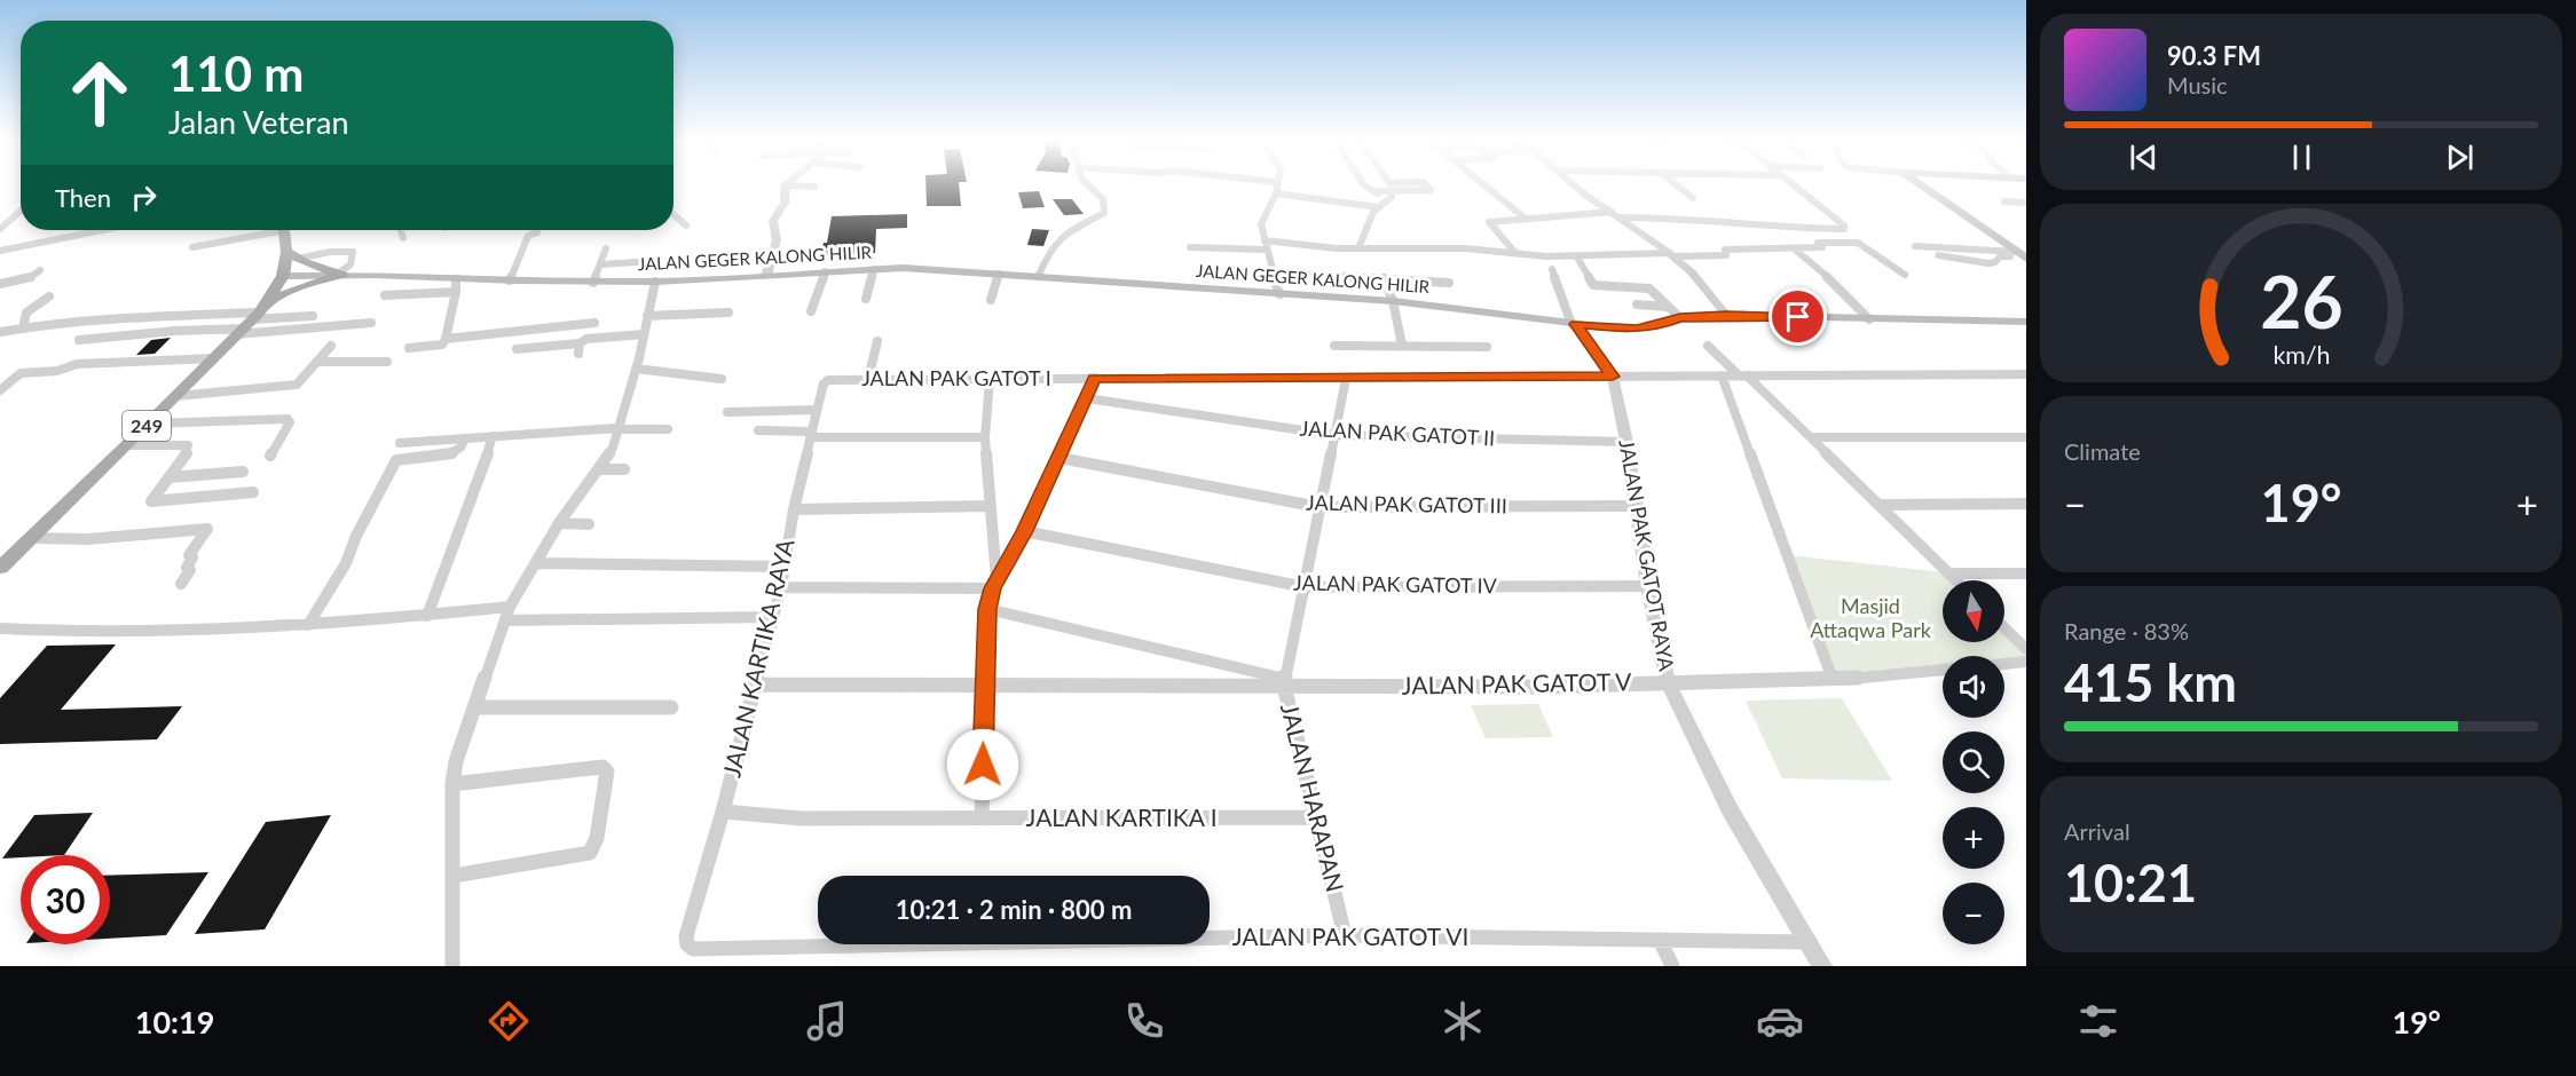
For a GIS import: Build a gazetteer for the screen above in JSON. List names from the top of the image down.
{
  "streets": {
    "main road": ["JALAN GEGER KALONG HILIR", "249"],
    "street": [
      "JALAN PAK GATOT I",
      "JALAN PAK GATOT II",
      "JALAN PAK GATOT III",
      "JALAN PAK GATOT RAYA",
      "JALAN PAK GATOT IV",
      "JALAN KARTIKA RAYA",
      "JALAN PAK GATOT V",
      "JALAN HARAPAN",
      "JALAN KARTIKA I",
      "JALAN PAK GATOT VI"
    ]
  },
  "crossings": [
    ["JALAN GEGER KALONG HILIR", "249"],
    ["JALAN GEGER KALONG HILIR", "JALAN PAK GATOT RAYA"],
    ["JALAN PAK GATOT I", "JALAN PAK GATOT RAYA"],
    ["JALAN PAK GATOT I", "JALAN KARTIKA RAYA"],
    ["JALAN PAK GATOT I", "JALAN HARAPAN"],
    ["JALAN PAK GATOT II", "JALAN PAK GATOT RAYA"],
    ["JALAN PAK GATOT II", "JALAN HARAPAN"],
    ["JALAN PAK GATOT III", "JALAN PAK GATOT RAYA"],
    ["JALAN PAK GATOT III", "JALAN HARAPAN"],
    ["JALAN PAK GATOT RAYA", "JALAN PAK GATOT IV"],
    ["JALAN PAK GATOT RAYA", "JALAN PAK GATOT V"],
    ["JALAN PAK GATOT RAYA", "JALAN PAK GATOT VI"],
    ["JALAN PAK GATOT IV", "JALAN HARAPAN"],
    ["JALAN KARTIKA RAYA", "JALAN KARTIKA I"],
    ["JALAN KARTIKA RAYA", "JALAN PAK GATOT VI"],
    ["JALAN PAK GATOT V", "JALAN HARAPAN"],
    ["JALAN HARAPAN", "JALAN KARTIKA I"],
    ["JALAN HARAPAN", "JALAN PAK GATOT VI"]
  ],
  "parks": ["Masjid Attaqwa Park"],
  "north": "bottom",
  "page": {
    "turn": ["110 m", "Jalan Veteran"],
    "song": ["90.3 FM", "Music"],
    "then": "Then",
    "tile": [
      "Climate",
      ["Range · 83%", "415 km"],
      ["Arrival", "10:21"]
    ],
    "heat": ["−", "19°", "+"],
    "map_buttons": ["+", "−"],
    "limit": "30",
    "trip": "10:21 · 2 min · 800 m",
    "tabs": ["10:19", "19°"],
    "gauge": ["26", "km/h"]
  }
}
